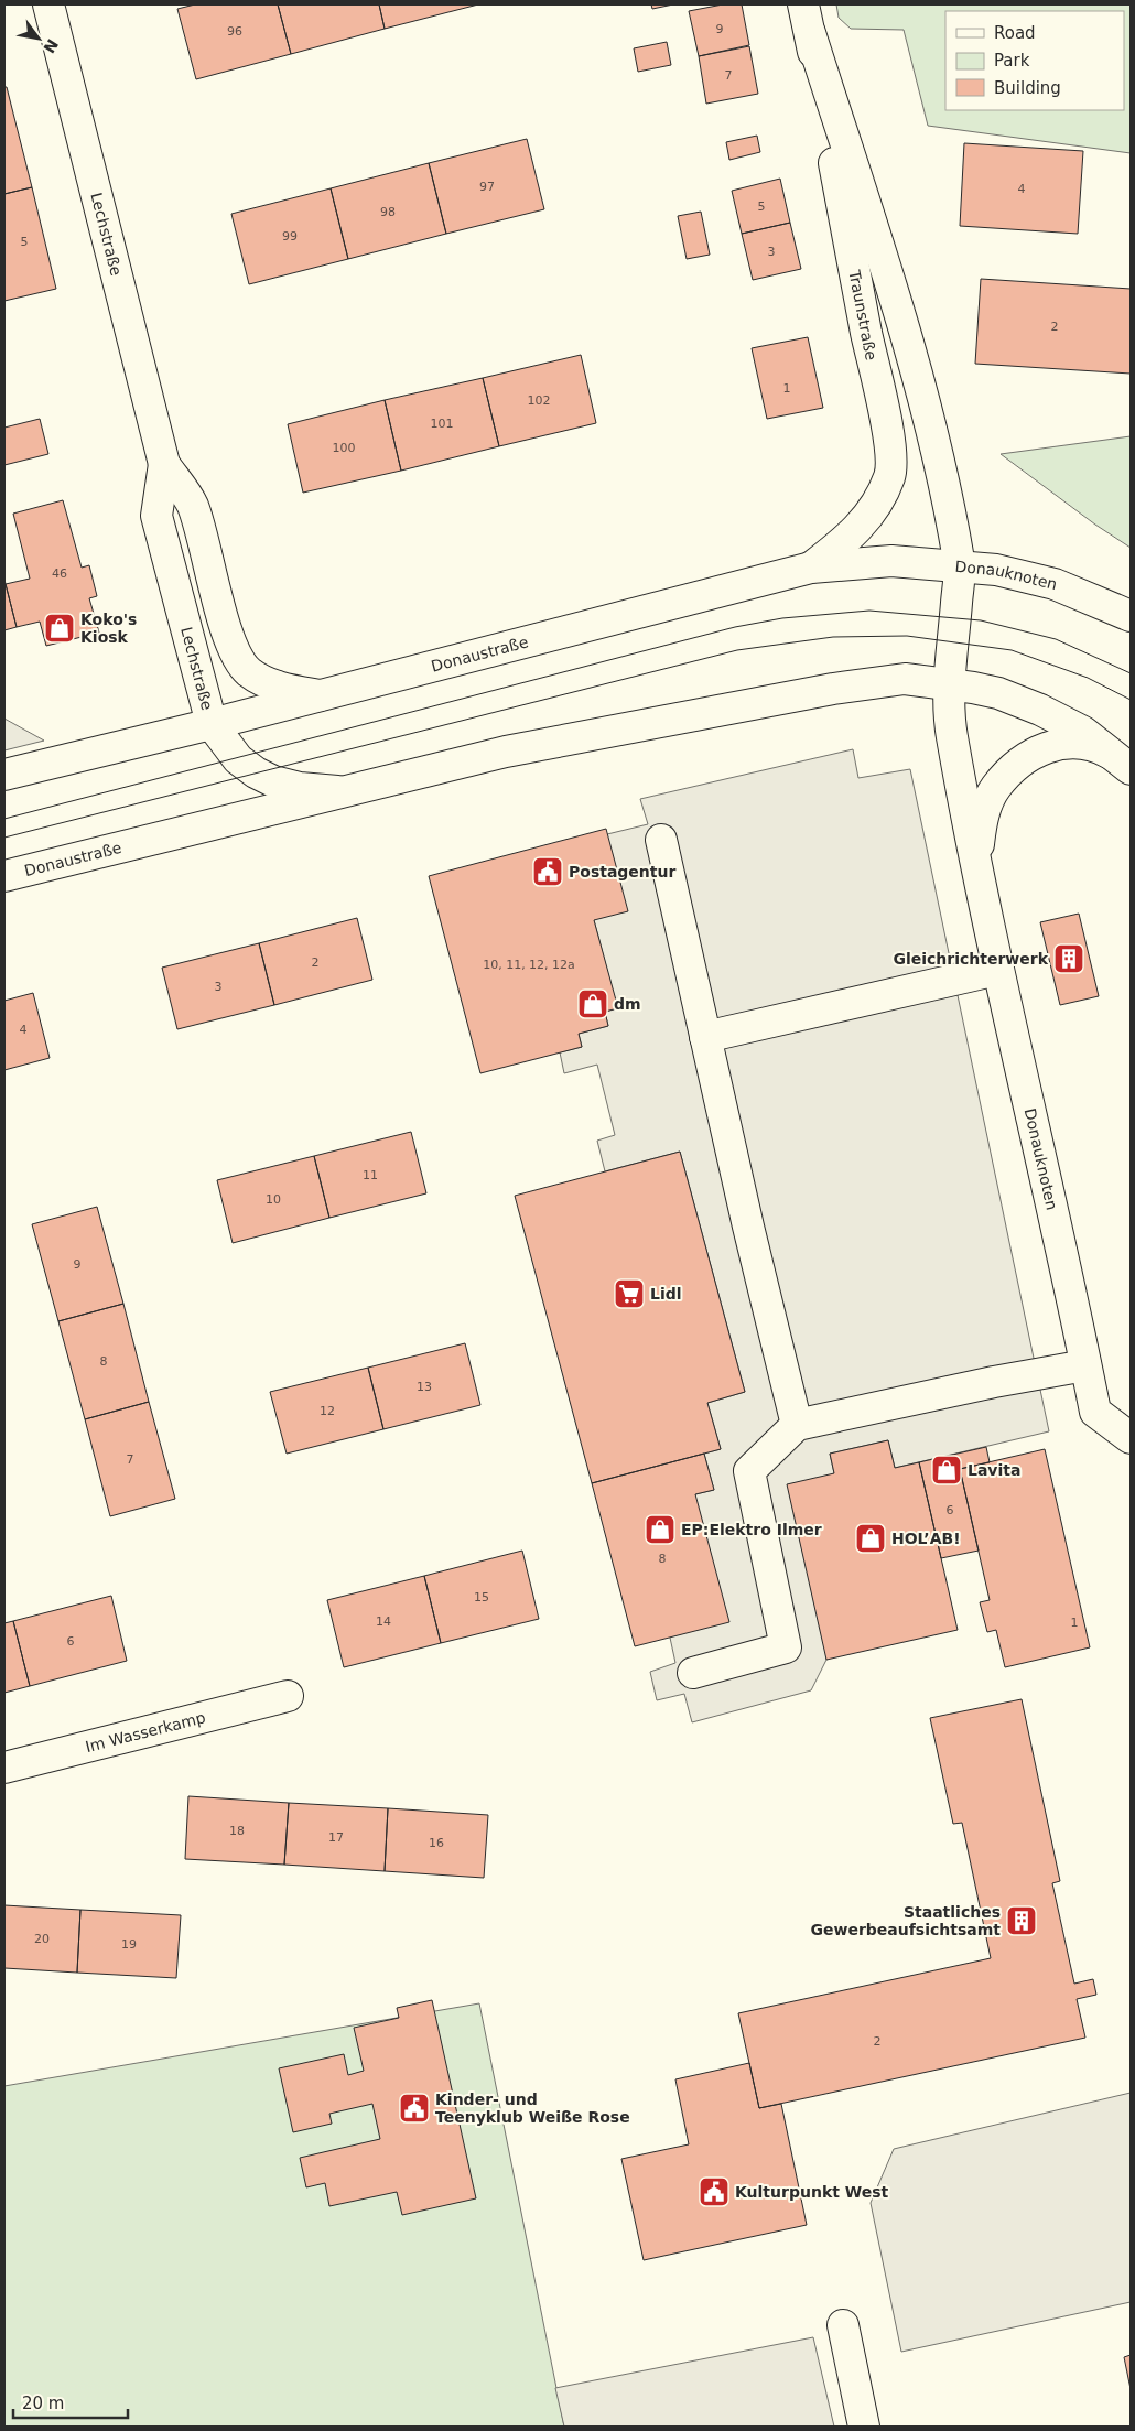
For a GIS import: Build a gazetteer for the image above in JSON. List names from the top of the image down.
{
  "streets": {
    "street": [
      "Lechstraße",
      "Traunstraße",
      "Donauknoten",
      "Donaustraße",
      "Im Wasserkamp"
    ]
  },
  "crossings": [
    ["Lechstraße", "Donaustraße"],
    ["Traunstraße", "Donauknoten"],
    ["Traunstraße", "Donaustraße"],
    ["Donauknoten", "Donaustraße"]
  ],
  "places": {
    "shop": [
      "Koko's Kiosk",
      "dm",
      "Lavita",
      "EP:Elektro Ilmer",
      "HOL’AB!"
    ],
    "public building": ["Postagentur", "Kinder- und Teenyklub Weiße Rose", "Kulturpunkt West"],
    "building": ["Gleichrichterwerk", "Staatliches Gewerbeaufsichtsamt"],
    "supermarket": ["Lidl"]
  },
  "house_numbers": [
    "9",
    "96",
    "7",
    "97",
    "4",
    "5",
    "98",
    "99",
    "5",
    "3",
    "2",
    "1",
    "102",
    "101",
    "100",
    "46",
    "2",
    "10, 11, 12, 12a",
    "3",
    "4",
    "11",
    "10",
    "9",
    "8",
    "13",
    "12",
    "7",
    "6",
    "8",
    "15",
    "14",
    "1",
    "6",
    "18",
    "17",
    "16",
    "20",
    "19",
    "2"
  ],
  "legend": ["Road", "Park", "Building"],
  "scale_bar": "20 m",
  "north": "bottom right"
}
